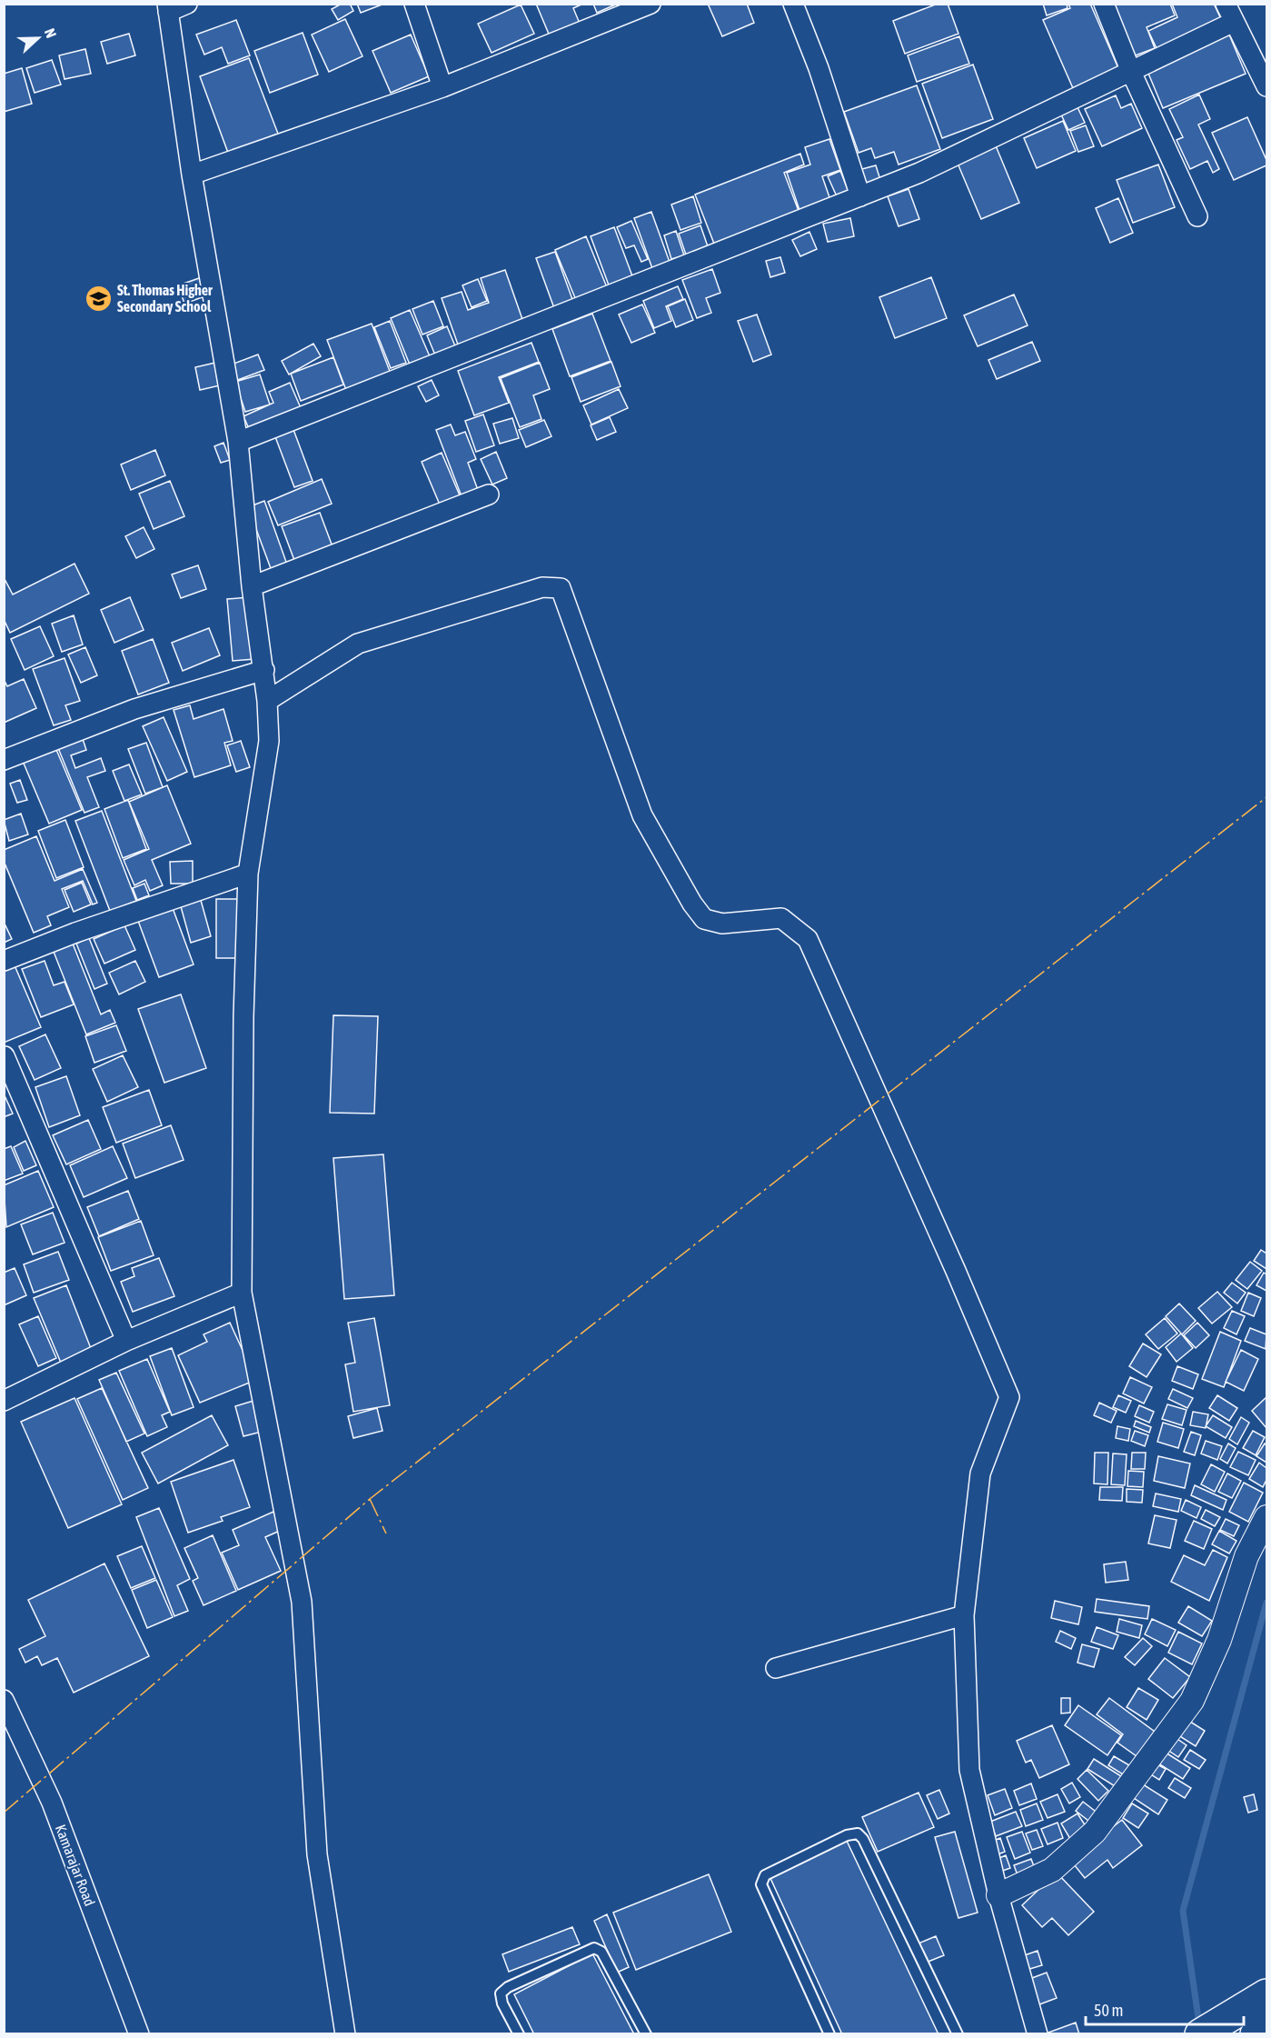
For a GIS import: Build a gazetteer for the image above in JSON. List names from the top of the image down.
{
  "streets": {
    "street": ["Kamarajar Road"]
  },
  "places": {
    "school or university": ["St. Thomas Higher Secondary School"]
  },
  "scale_bar": "50 m",
  "north": "right"
}
